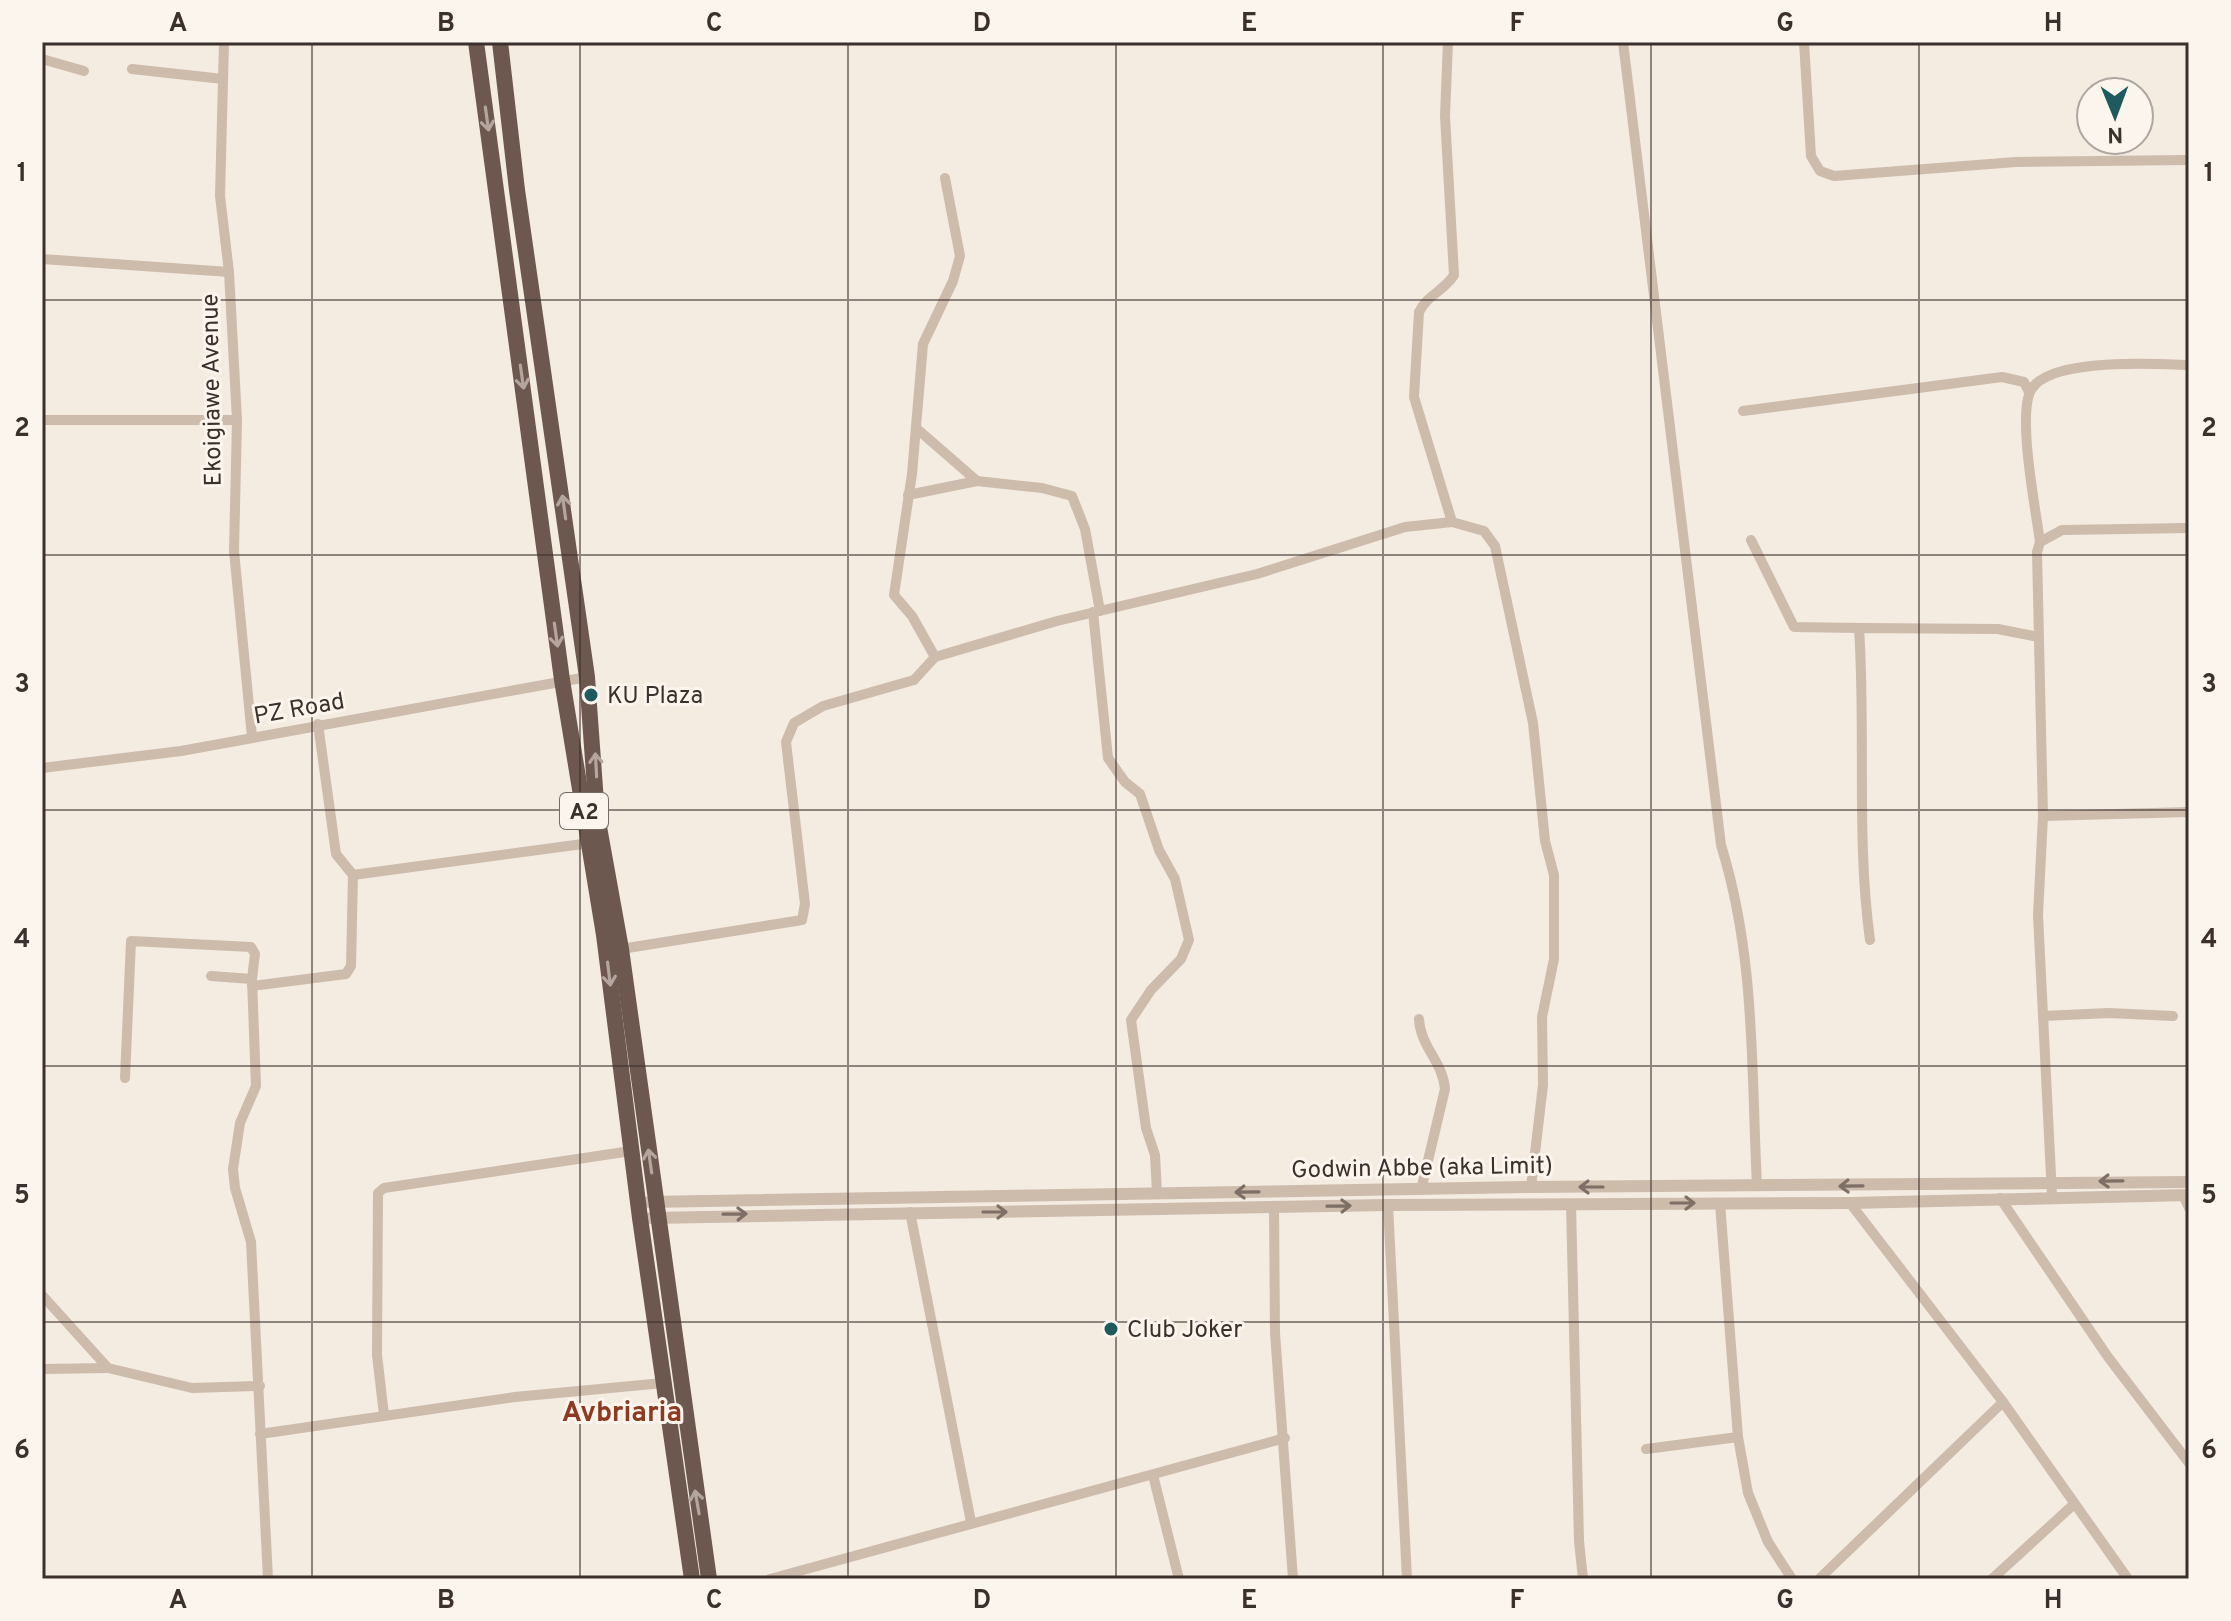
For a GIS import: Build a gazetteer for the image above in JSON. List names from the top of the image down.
{
  "streets": {
    "highway": ["A2"],
    "street": ["Ekoigiawe Avenue", "PZ Road", "Godwin Abbe (aka Limit)"]
  },
  "crossings": [
    ["Ekoigiawe Avenue", "PZ Road"],
    ["PZ Road", "A2"],
    ["A2", "Godwin Abbe (aka Limit)"]
  ],
  "districts": ["Avbriaria"],
  "places": ["KU Plaza", "Club Joker"],
  "north": "bottom",
  "grid": {
    "columns": [
      "A",
      "B",
      "C",
      "D",
      "E",
      "F",
      "G",
      "H"
    ],
    "rows": [
      "1",
      "2",
      "3",
      "4",
      "5",
      "6"
    ]
  }
}
